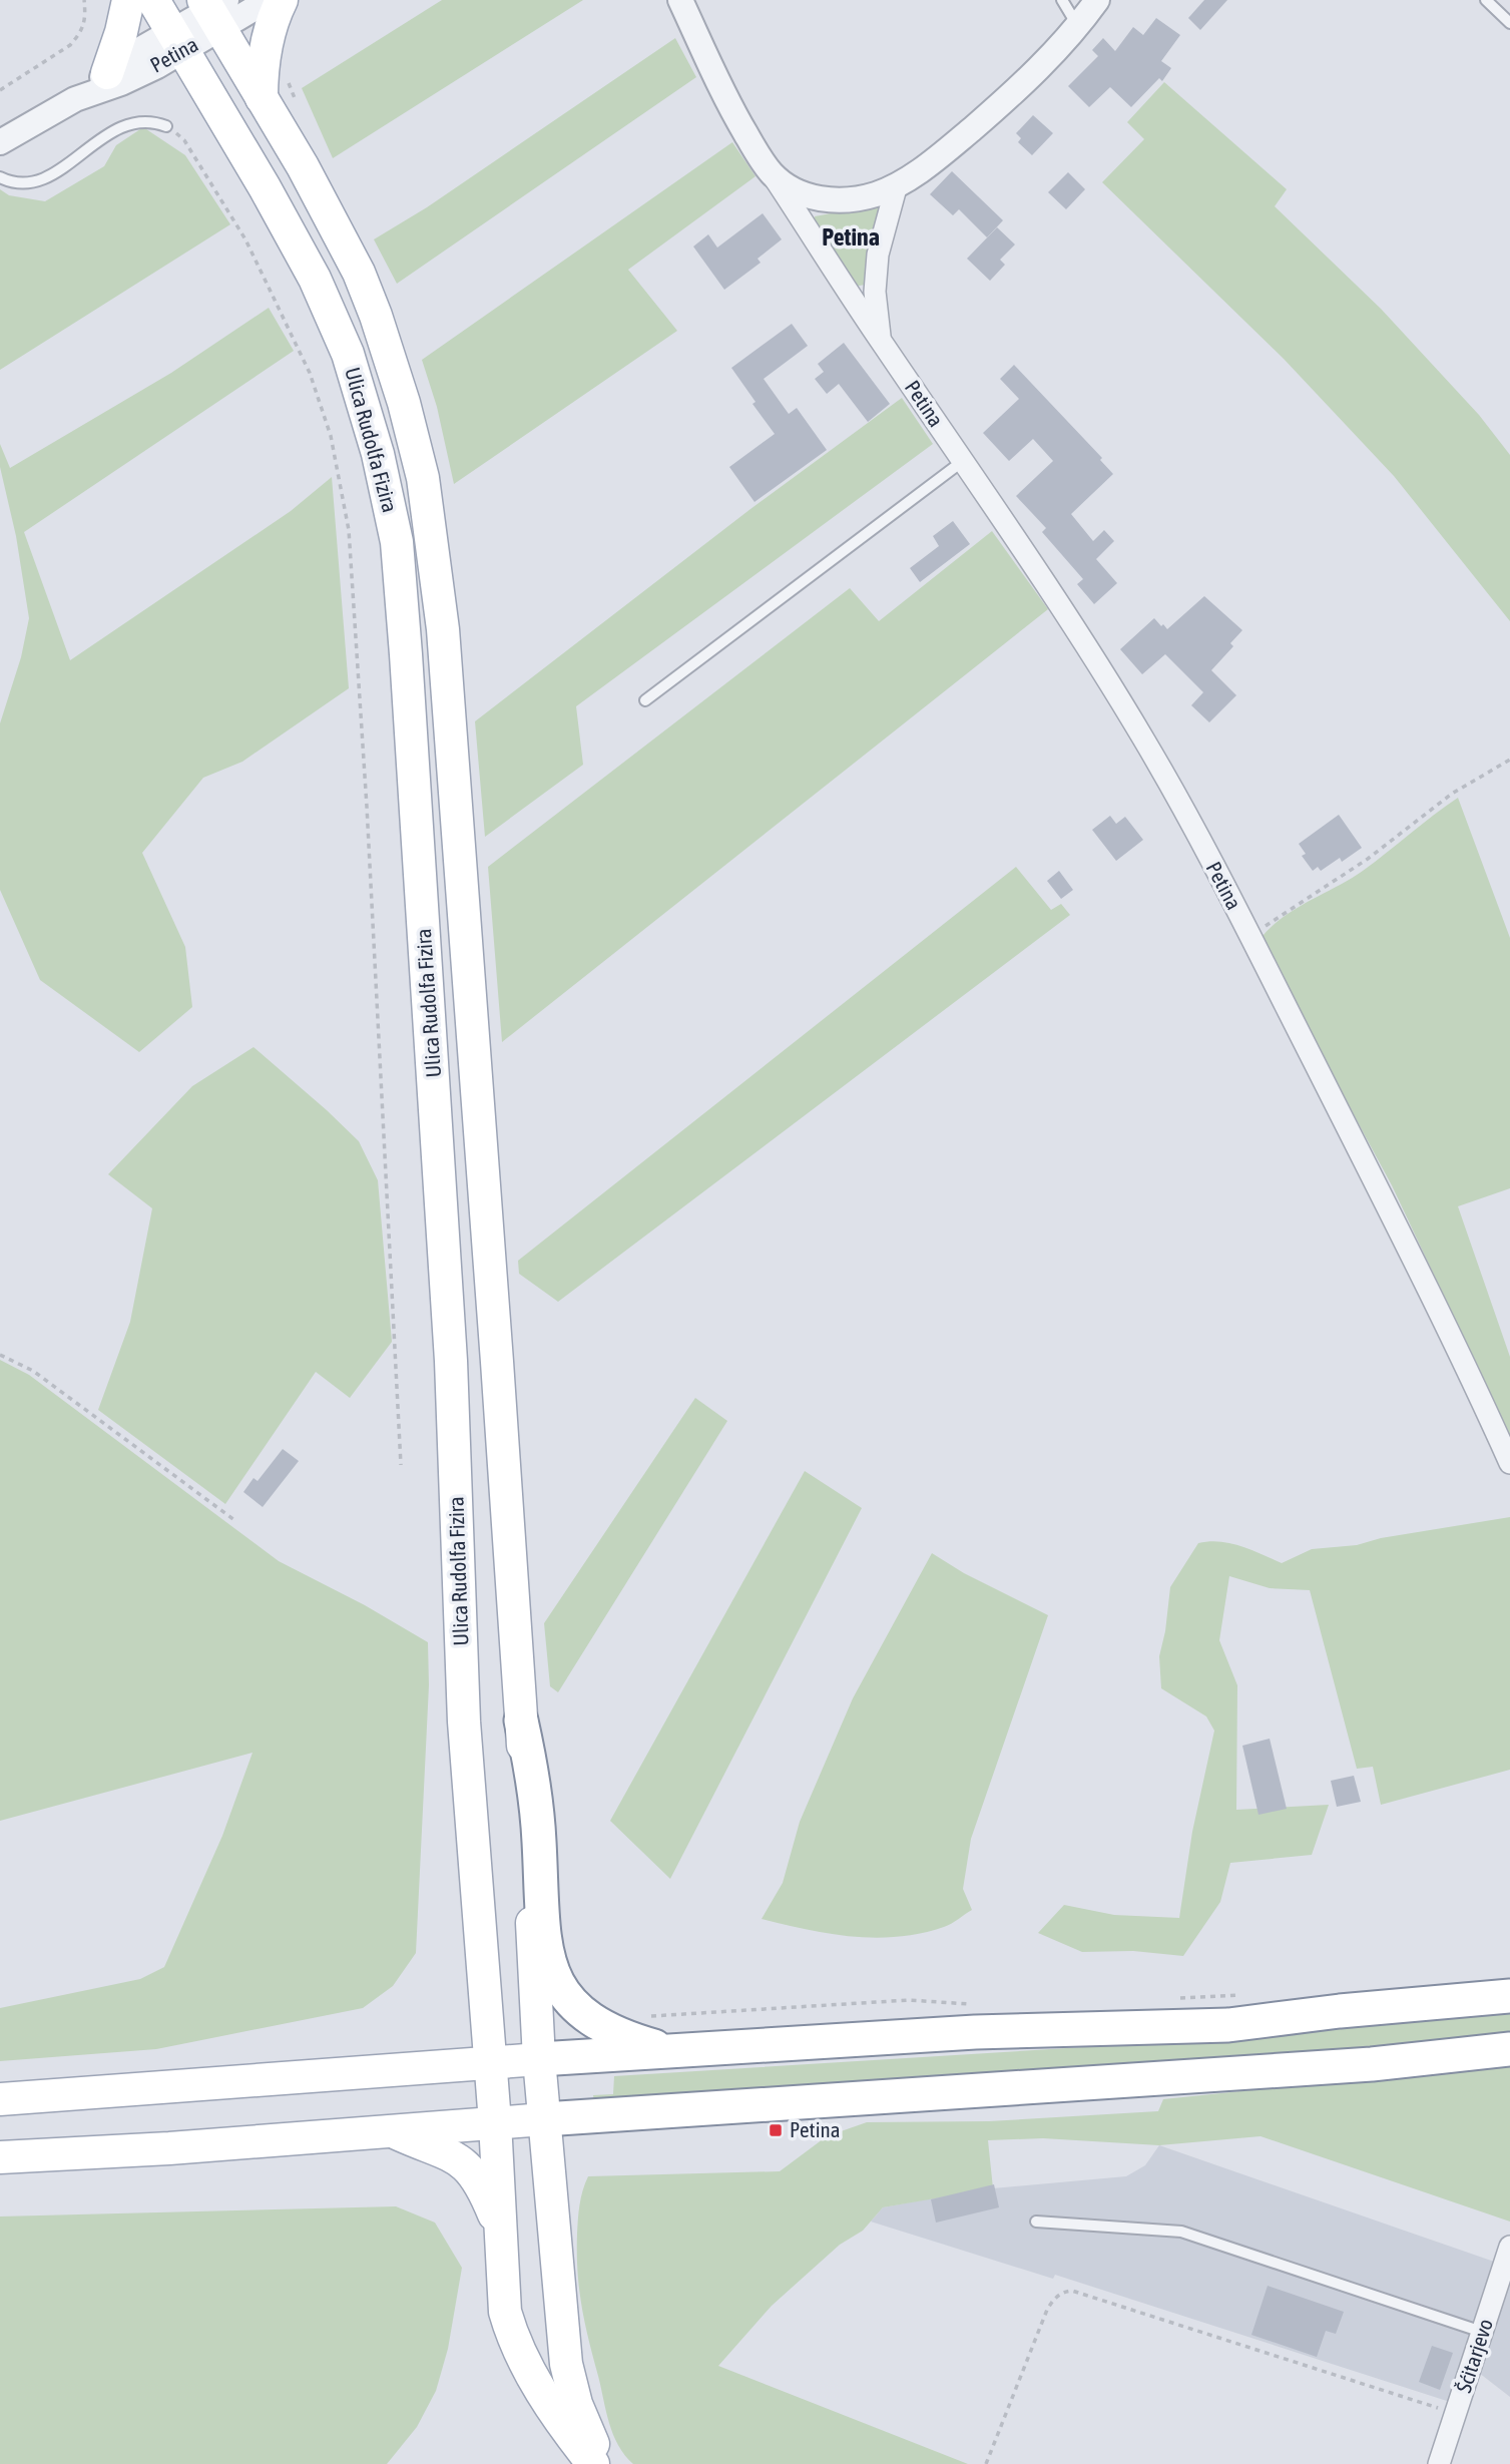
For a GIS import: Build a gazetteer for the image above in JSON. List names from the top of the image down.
{
  "streets": {
    "main road": ["Ulica Rudolfa Fizira"],
    "street": ["Petina", "Šćitarjevo"]
  },
  "crossings": [
    ["Petina", "Ulica Rudolfa Fizira"]
  ],
  "districts": ["Petina"],
  "places": {
    "transit": ["Petina"]
  }
}
